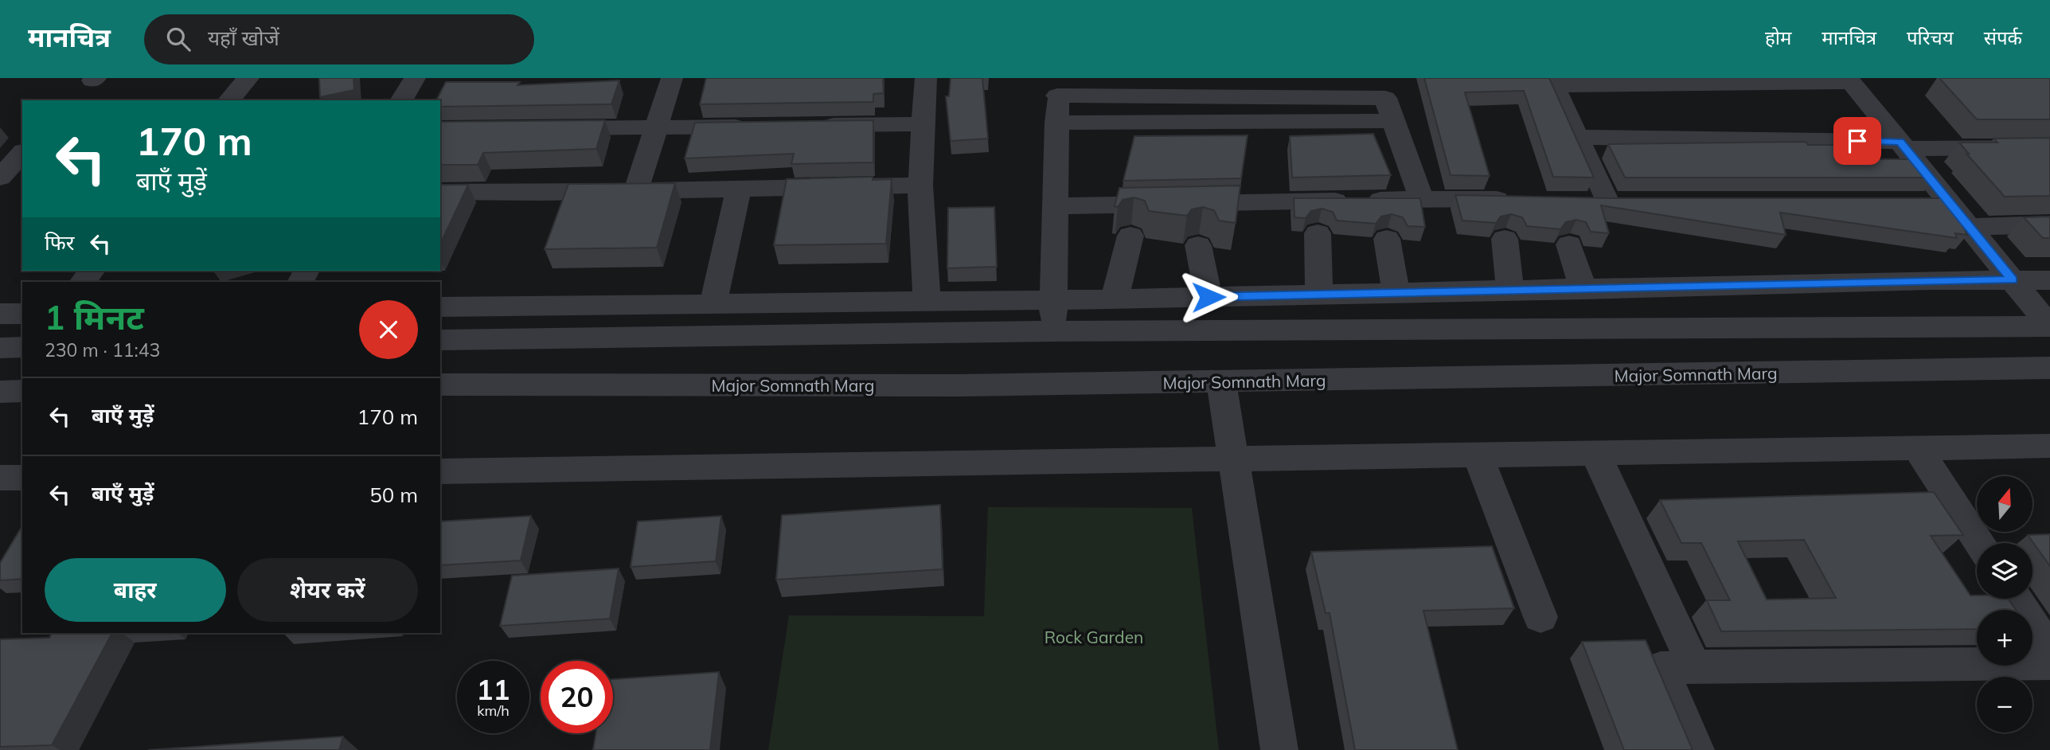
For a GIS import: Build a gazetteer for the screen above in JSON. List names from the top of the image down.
{
  "streets": {
    "street": ["Major Somnath Marg"]
  },
  "parks": ["Rock Garden"],
  "north": "top",
  "page": {
    "header": "मानचित्र",
    "search": "यहाँ खोजें",
    "nav": [
      "होम",
      "मानचित्र",
      "परिचय",
      "संपर्क"
    ],
    "turn": ["170 m", "बाएँ मुड़ें"],
    "then": "फिर",
    "heading": ["1 मिनट", "230 m · 11:43"],
    "list": [
      {
        "name": "बाएँ मुड़ें",
        "value": "170 m"
      },
      {
        "name": "बाएँ मुड़ें",
        "value": "50 m"
      }
    ],
    "map_buttons": ["+", "−"],
    "buttons": ["बाहर", "शेयर करें"],
    "speed": "11 km/h",
    "limit": "20"
  }
}
